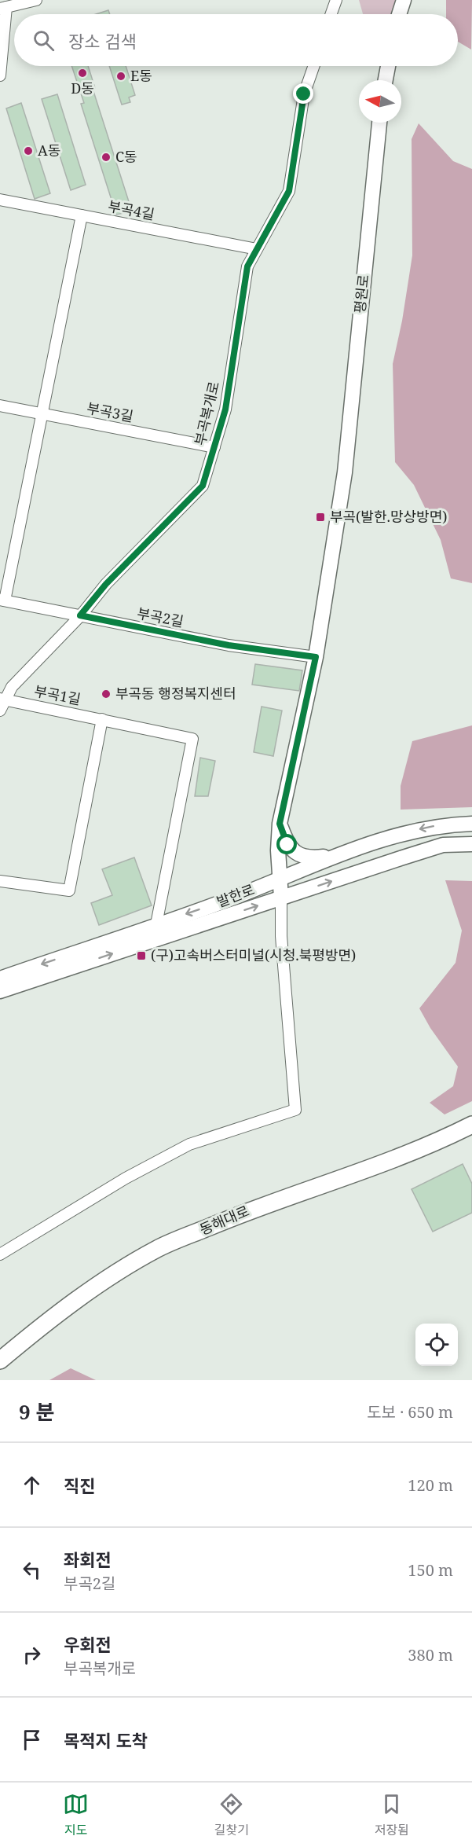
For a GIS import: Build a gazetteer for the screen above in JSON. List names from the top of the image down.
{
  "streets": {
    "main road": ["동해대로"],
    "street": [
      "부곡4길",
      "평원로",
      "부곡3길",
      "부곡복개로",
      "부곡2길",
      "부곡1길",
      "발한로"
    ]
  },
  "crossings": [
    ["부곡4길", "부곡복개로"],
    ["평원로", "부곡2길"],
    ["평원로", "발한로"],
    ["부곡3길", "부곡복개로"],
    ["부곡복개로", "부곡2길"],
    ["부곡복개로", "부곡1길"],
    ["부곡1길", "발한로"]
  ],
  "places": {
    "other": [
      "D동",
      "E동",
      "A동",
      "C동",
      "부곡동 행정복지센터"
    ],
    "transit": ["부곡(발한.망상방면)", "(구)고속버스터미널(시청.북평방면)"]
  },
  "north": "left",
  "page": {
    "search": "장소 검색",
    "heading": ["9 분", "도보 · 650 m"],
    "list": [
      ["직진", "120 m"],
      ["좌회전", "부곡2길", "150 m"],
      ["우회전", "부곡복개로", "380 m"],
      "목적지 도착"
    ],
    "nav": ["지도", "길찾기", "저장됨"]
  }
}
